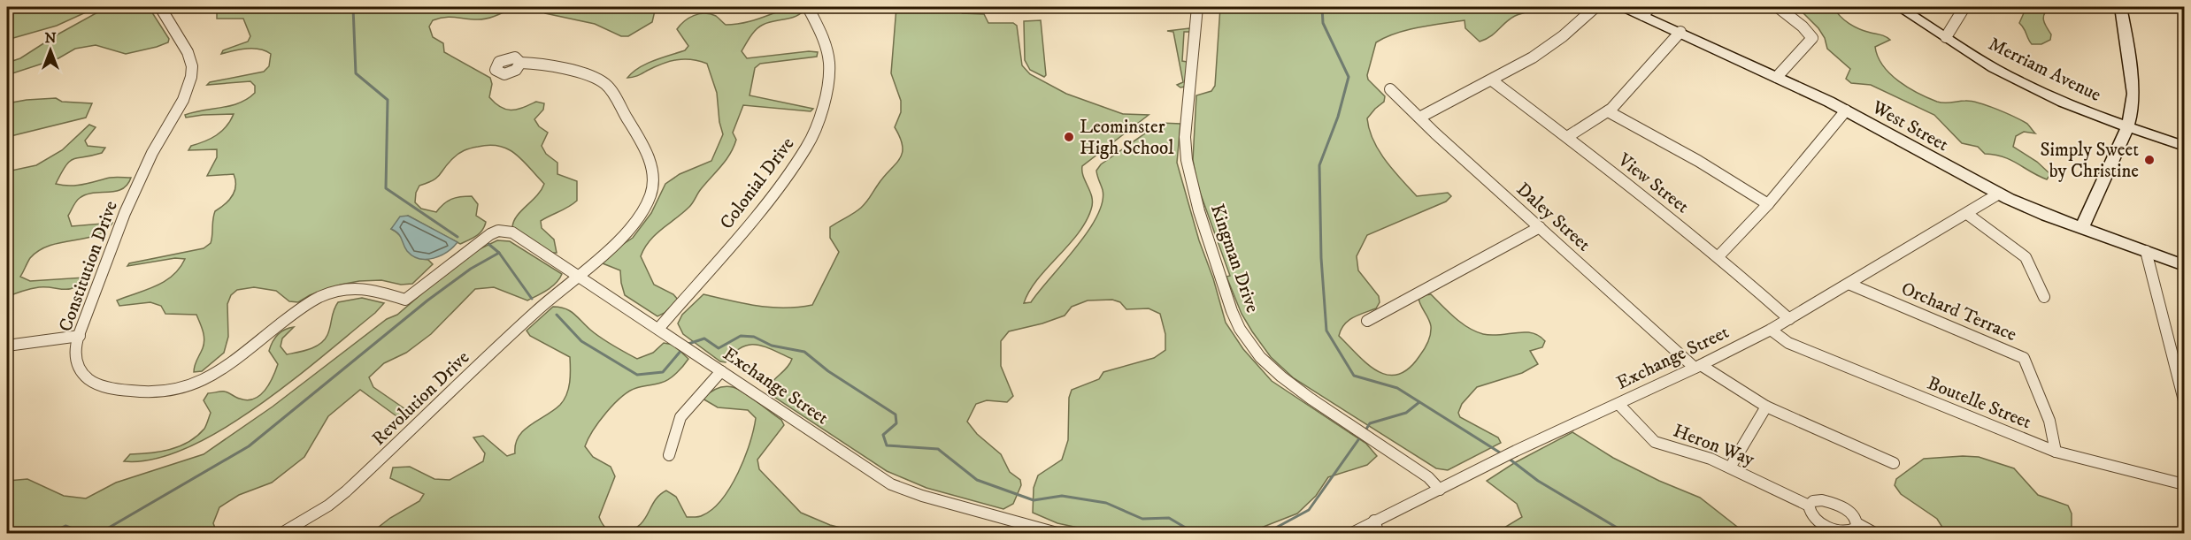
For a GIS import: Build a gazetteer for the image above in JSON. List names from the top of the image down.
{
  "streets": {
    "street": [
      "Merriam Avenue",
      "West Street",
      "Colonial Drive",
      "View Street",
      "Daley Street",
      "Kingman Drive",
      "Constitution Drive",
      "Orchard Terrace",
      "Exchange Street",
      "Revolution Drive",
      "Boutelle Street",
      "Heron Way"
    ]
  },
  "crossings": [
    ["West Street", "Exchange Street"],
    ["Colonial Drive", "Exchange Street"],
    ["View Street", "Exchange Street"],
    ["Daley Street", "Exchange Street"],
    ["Kingman Drive", "Exchange Street"],
    ["Constitution Drive", "Exchange Street"],
    ["Orchard Terrace", "Exchange Street"],
    ["Orchard Terrace", "Boutelle Street"],
    ["Exchange Street", "Revolution Drive"],
    ["Exchange Street", "Boutelle Street"],
    ["Exchange Street", "Heron Way"]
  ],
  "places": ["Leominster High School", "Simply Sweet by Christine"],
  "north": "top"
}
